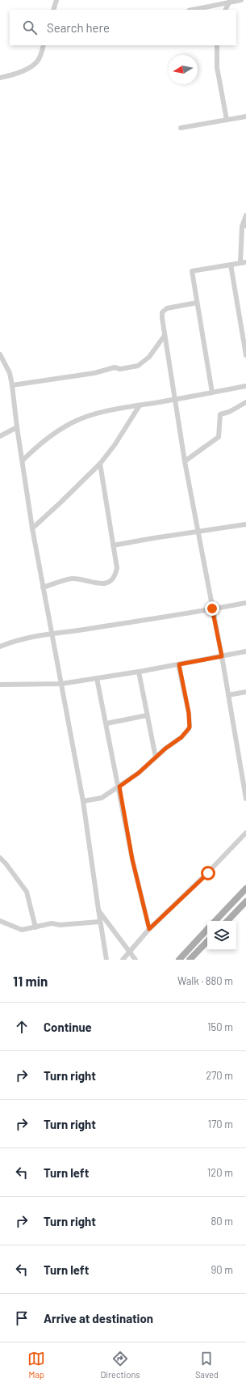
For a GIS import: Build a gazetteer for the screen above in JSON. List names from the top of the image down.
{
  "north": "left",
  "page": {
    "search": "Search here",
    "heading": ["11 min", "Walk · 880 m"],
    "list": [
      ["Continue", "150 m"],
      ["Turn right", "270 m"],
      ["Turn right", "170 m"],
      ["Turn left", "120 m"],
      ["Turn right", "80 m"],
      ["Turn left", "90 m"],
      "Arrive at destination"
    ],
    "nav": ["Map", "Directions", "Saved"]
  }
}
